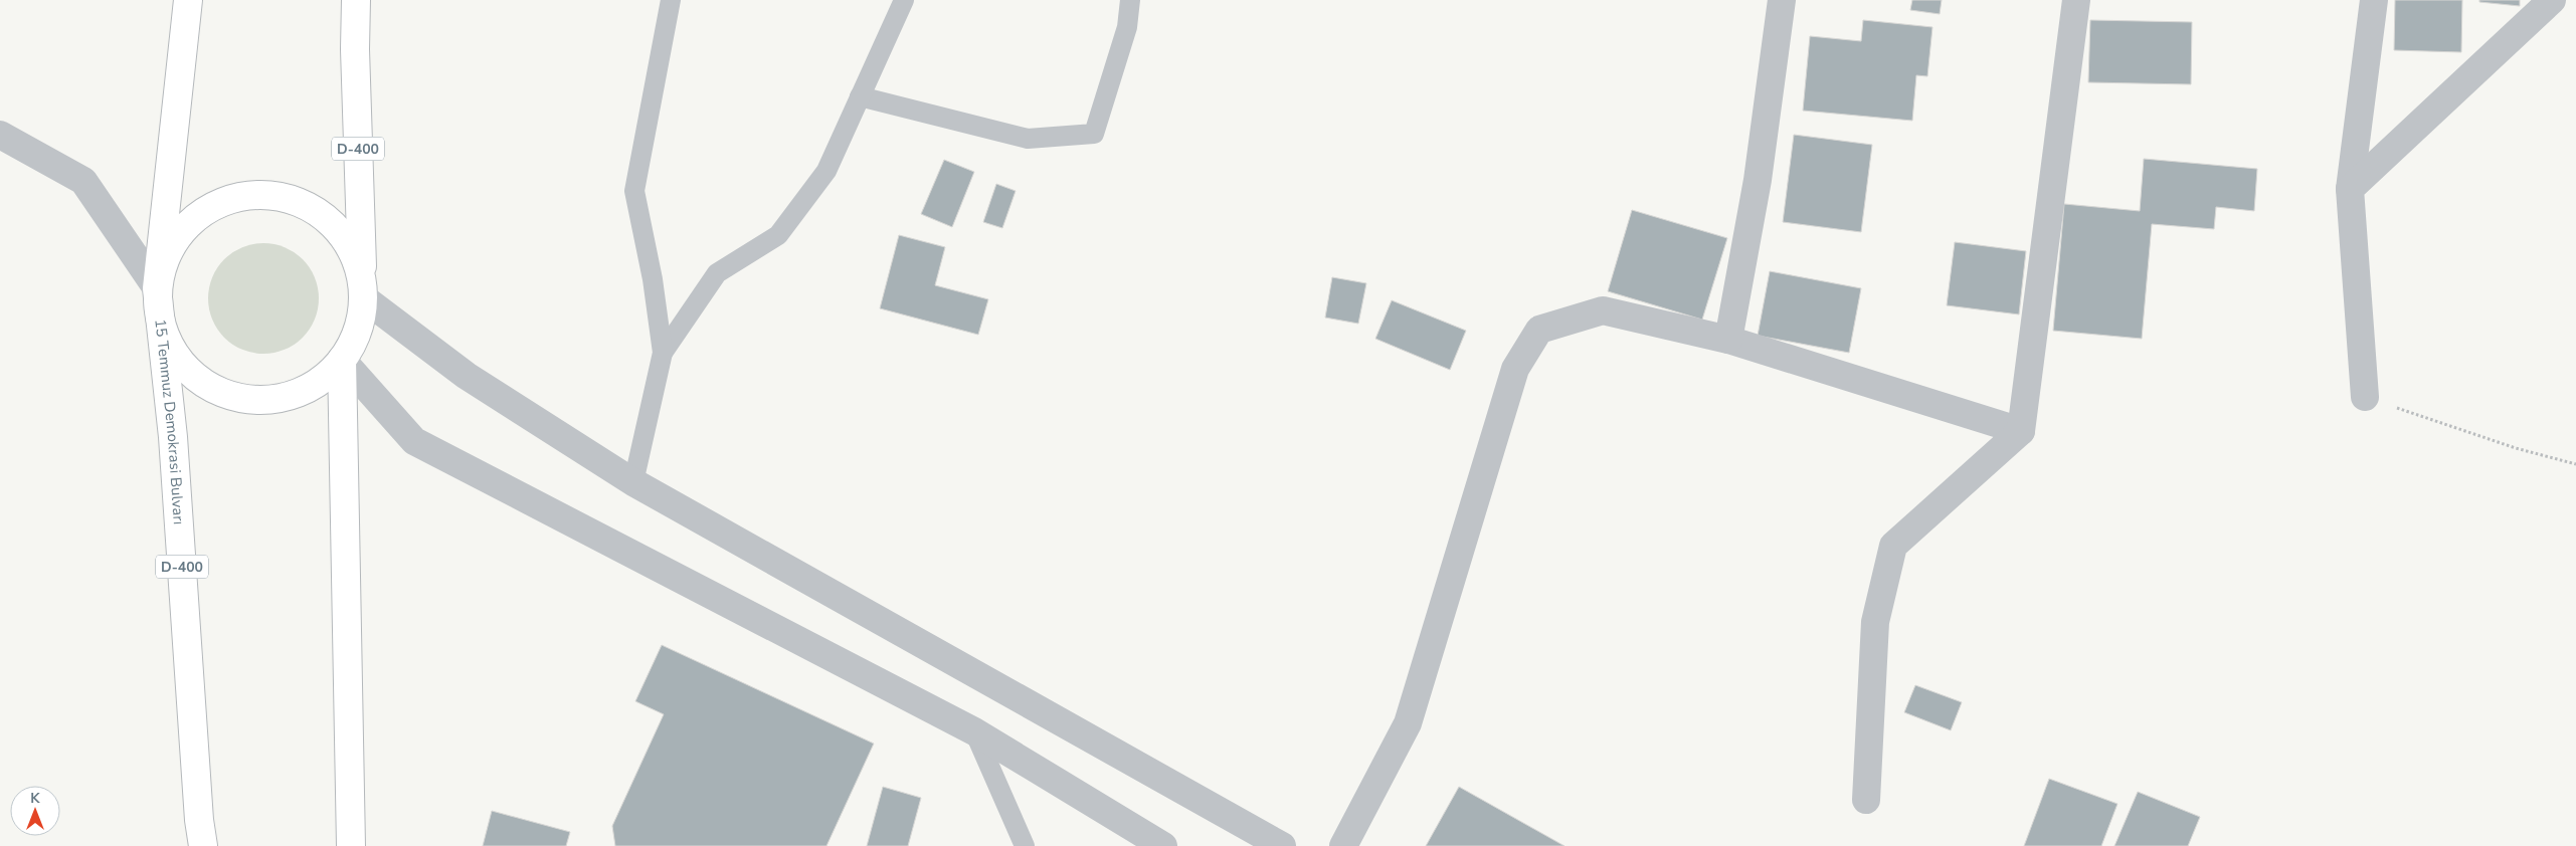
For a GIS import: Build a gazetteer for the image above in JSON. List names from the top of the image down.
{
  "streets": {
    "highway": ["D-400", "15 Temmuz Demokrasi Bulvarı"]
  },
  "north": "top"
}
